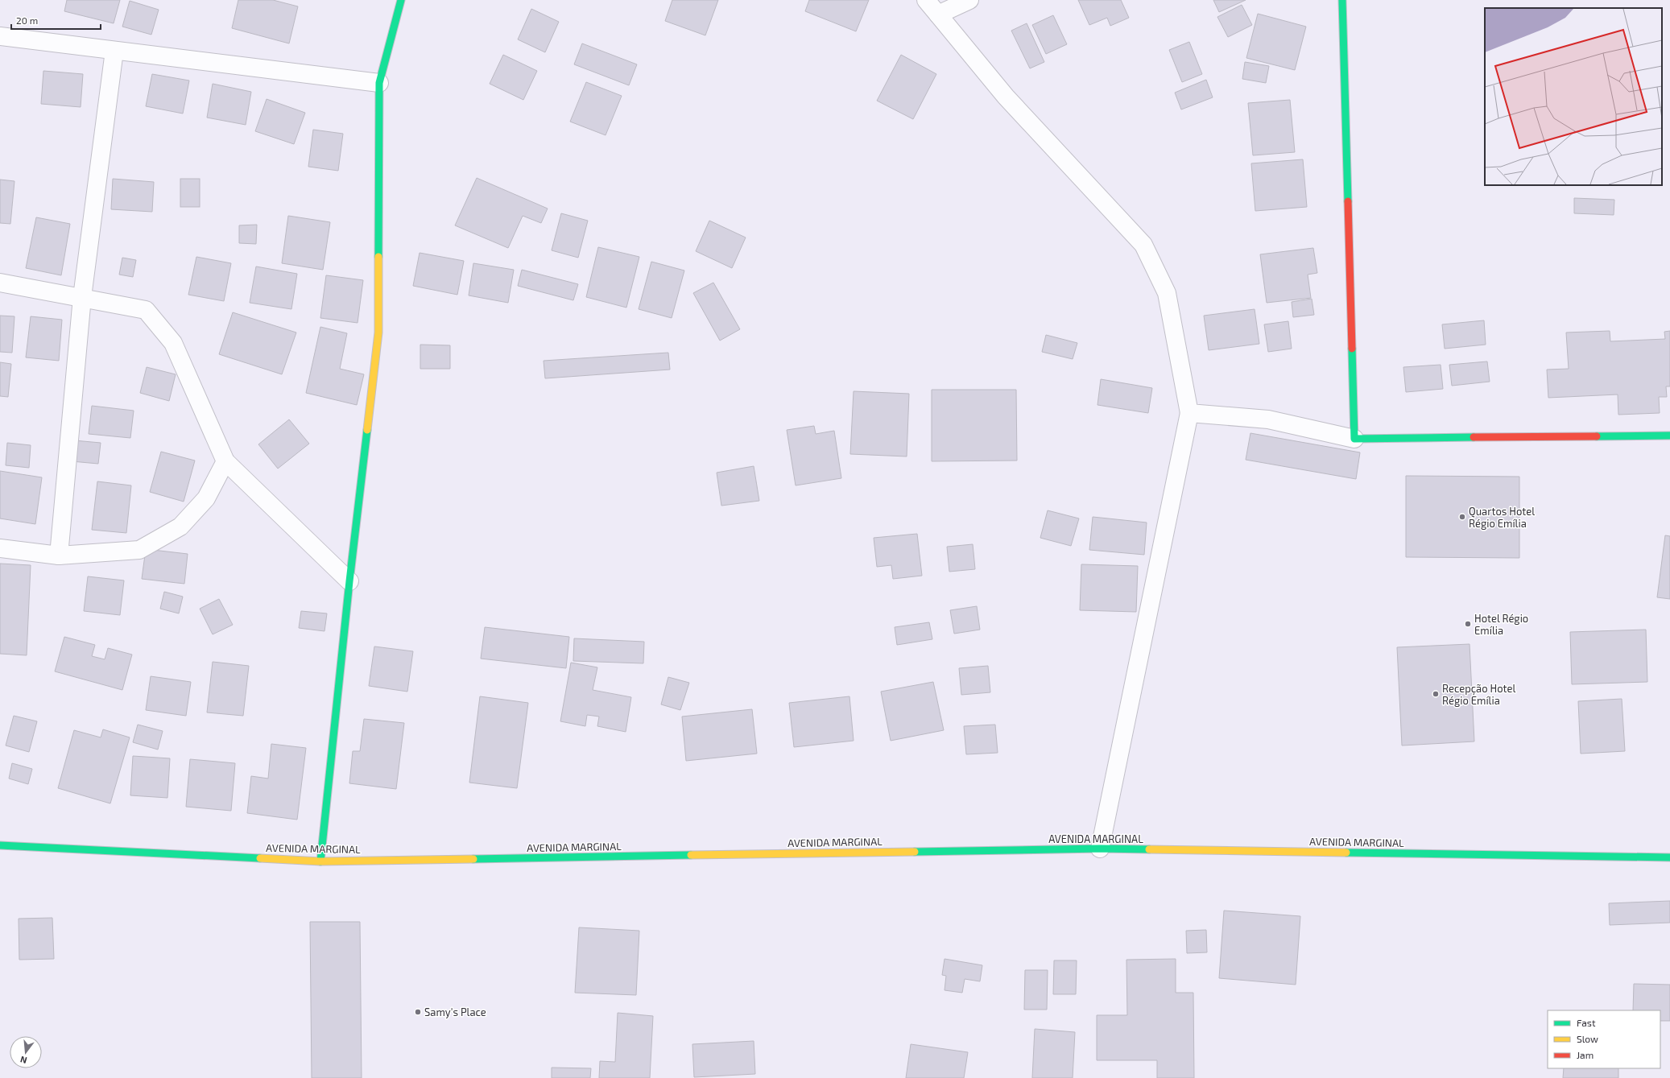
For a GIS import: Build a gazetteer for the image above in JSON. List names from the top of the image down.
{
  "streets": {
    "street": ["AVENIDA MARGINAL"]
  },
  "places": [
    "Quartos Hotel Régio Emília",
    "Hotel Régio Emília",
    "Recepção Hotel Régio Emília",
    "Samy's Place"
  ],
  "legend": ["Fast", "Slow", "Jam"],
  "scale_bar": "20 m",
  "north": "bottom"
}
